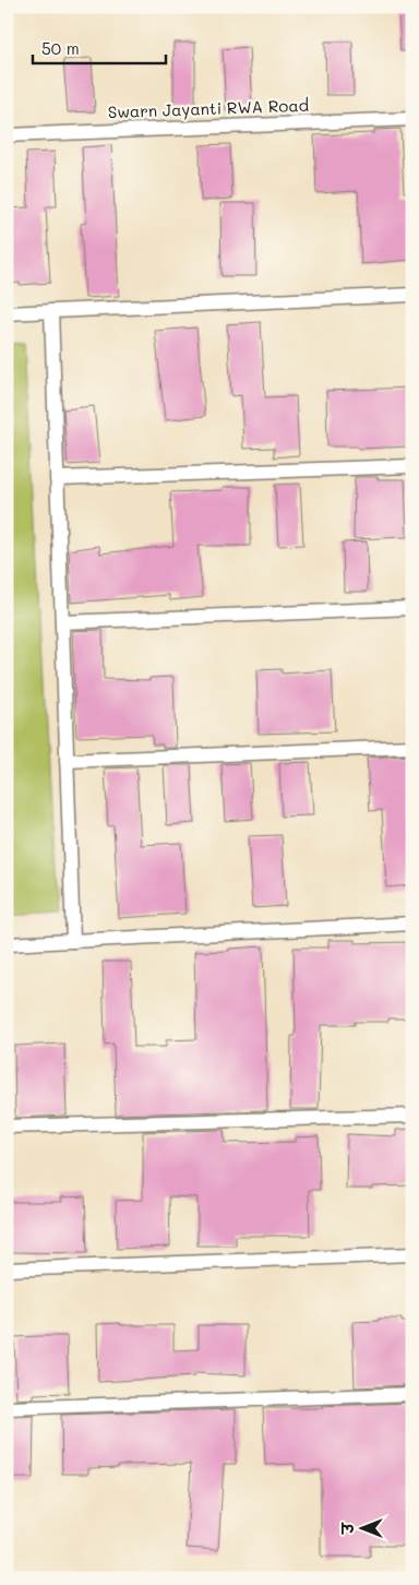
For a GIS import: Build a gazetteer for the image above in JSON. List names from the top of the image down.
{
  "streets": {
    "street": ["Swarn Jayanti RWA Road"]
  },
  "scale_bar": "50 m",
  "north": "left"
}
